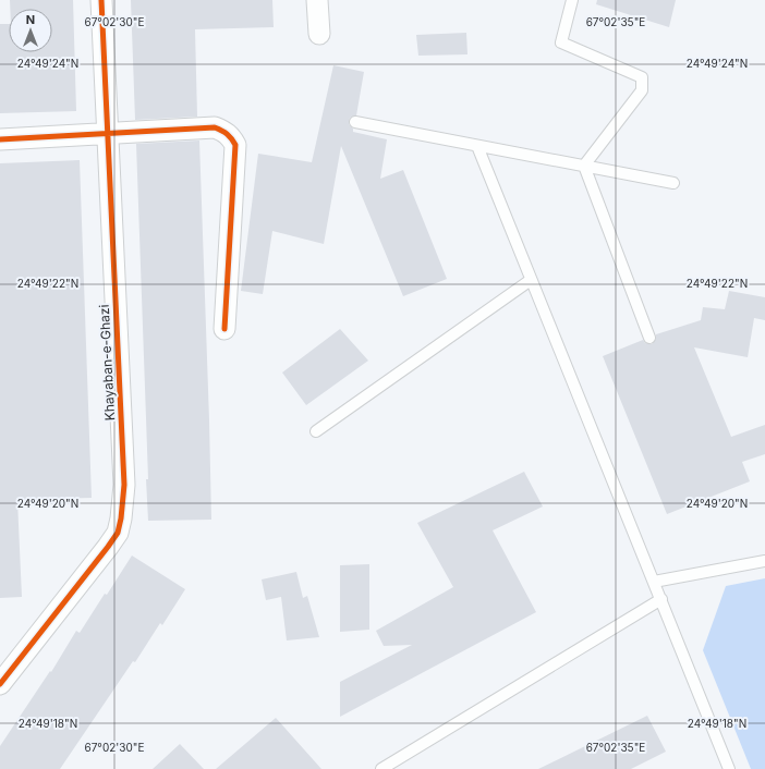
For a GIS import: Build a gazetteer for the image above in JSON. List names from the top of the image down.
{
  "streets": {
    "street": ["Khayaban-e-Ghazi"]
  },
  "north": "top",
  "coordinates": [
    "67°02'30\"E",
    "67°02'35\"E",
    "24°49'24\"N",
    "24°49'22\"N",
    "24°49'20\"N",
    "24°49'18\"N"
  ]
}
